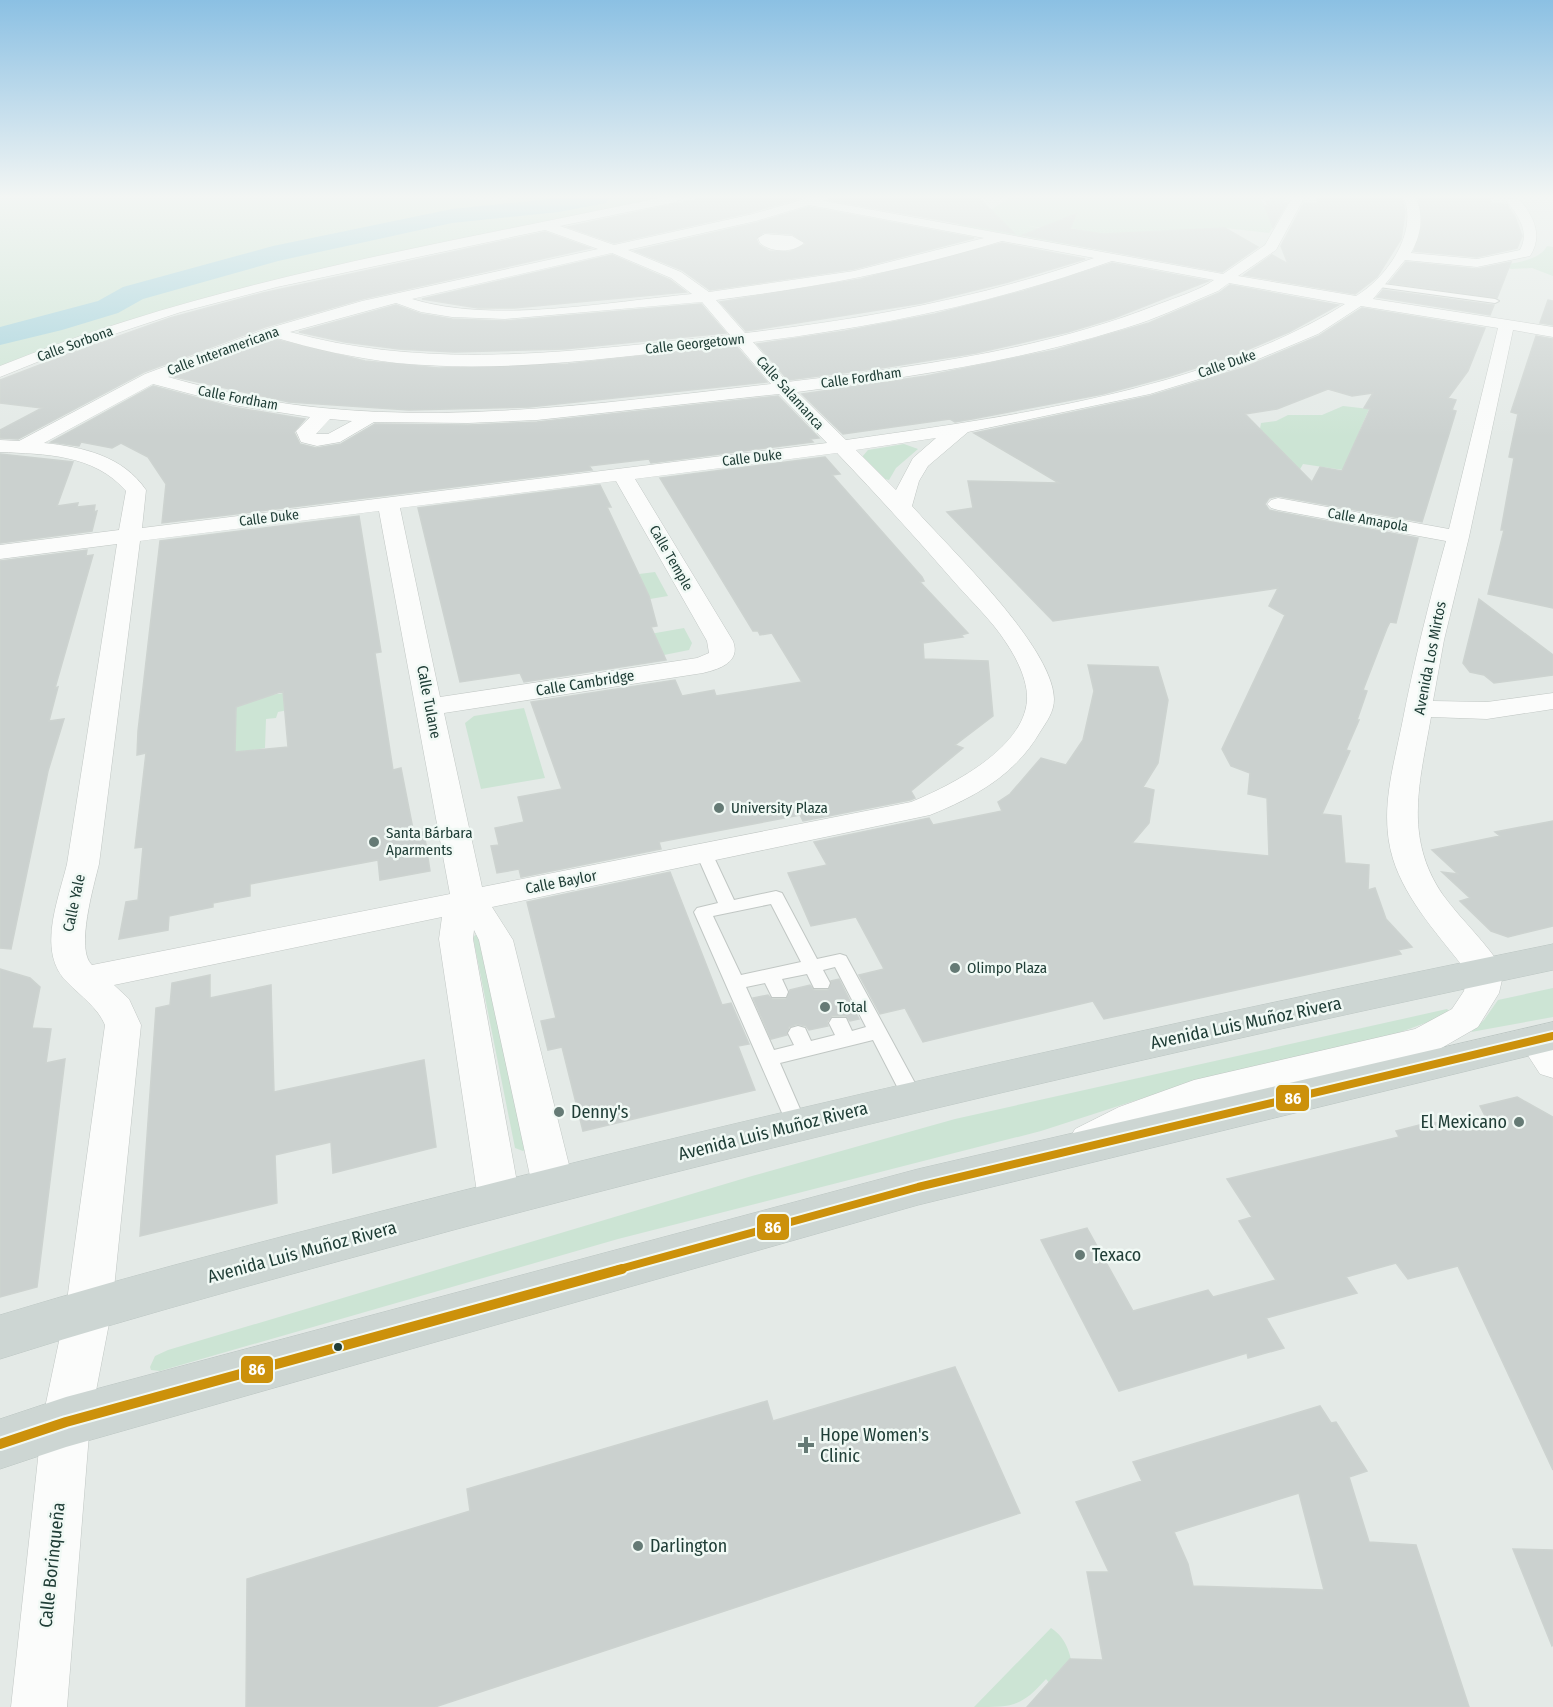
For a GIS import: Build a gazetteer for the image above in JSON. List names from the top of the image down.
{
  "streets": {
    "main road": ["Avenida Luis Muñoz Rivera"],
    "street": [
      "Calle Sorbona",
      "Calle Georgetown",
      "Calle Interamericana",
      "Calle Duke",
      "Calle Fordham",
      "Calle Salamanca",
      "Calle Amapola",
      "Calle Temple",
      "Avenida Los Mirtos",
      "Calle Cambridge",
      "Calle Tulane",
      "Calle Baylor",
      "Calle Yale",
      "Calle Borinqueña"
    ]
  },
  "crossings": [
    ["Calle Georgetown", "Calle Interamericana"],
    ["Calle Georgetown", "Calle Salamanca"],
    ["Calle Interamericana", "Calle Fordham"],
    ["Calle Interamericana", "Calle Yale"],
    ["Calle Duke", "Calle Salamanca"],
    ["Calle Duke", "Calle Temple"],
    ["Calle Duke", "Calle Tulane"],
    ["Calle Duke", "Calle Yale"],
    ["Calle Fordham", "Calle Salamanca"],
    ["Calle Salamanca", "Calle Baylor"],
    ["Calle Amapola", "Avenida Los Mirtos"],
    ["Calle Temple", "Calle Cambridge"],
    ["Avenida Los Mirtos", "Avenida Luis Muñoz Rivera"],
    ["Calle Cambridge", "Calle Tulane"],
    ["Calle Tulane", "Calle Baylor"],
    ["Calle Tulane", "Avenida Luis Muñoz Rivera"],
    ["Calle Baylor", "Calle Yale"],
    ["Calle Yale", "Avenida Luis Muñoz Rivera"],
    ["Calle Yale", "Calle Borinqueña"]
  ],
  "places": {
    "other": [
      "University Plaza",
      "Santa Bárbara Aparments",
      "Olimpo Plaza",
      "Total",
      "Denny's",
      "El Mexicano",
      "Texaco",
      "Darlington"
    ],
    "health": ["Hope Women's Clinic"]
  },
  "lines": ["transit line 86"]
}
